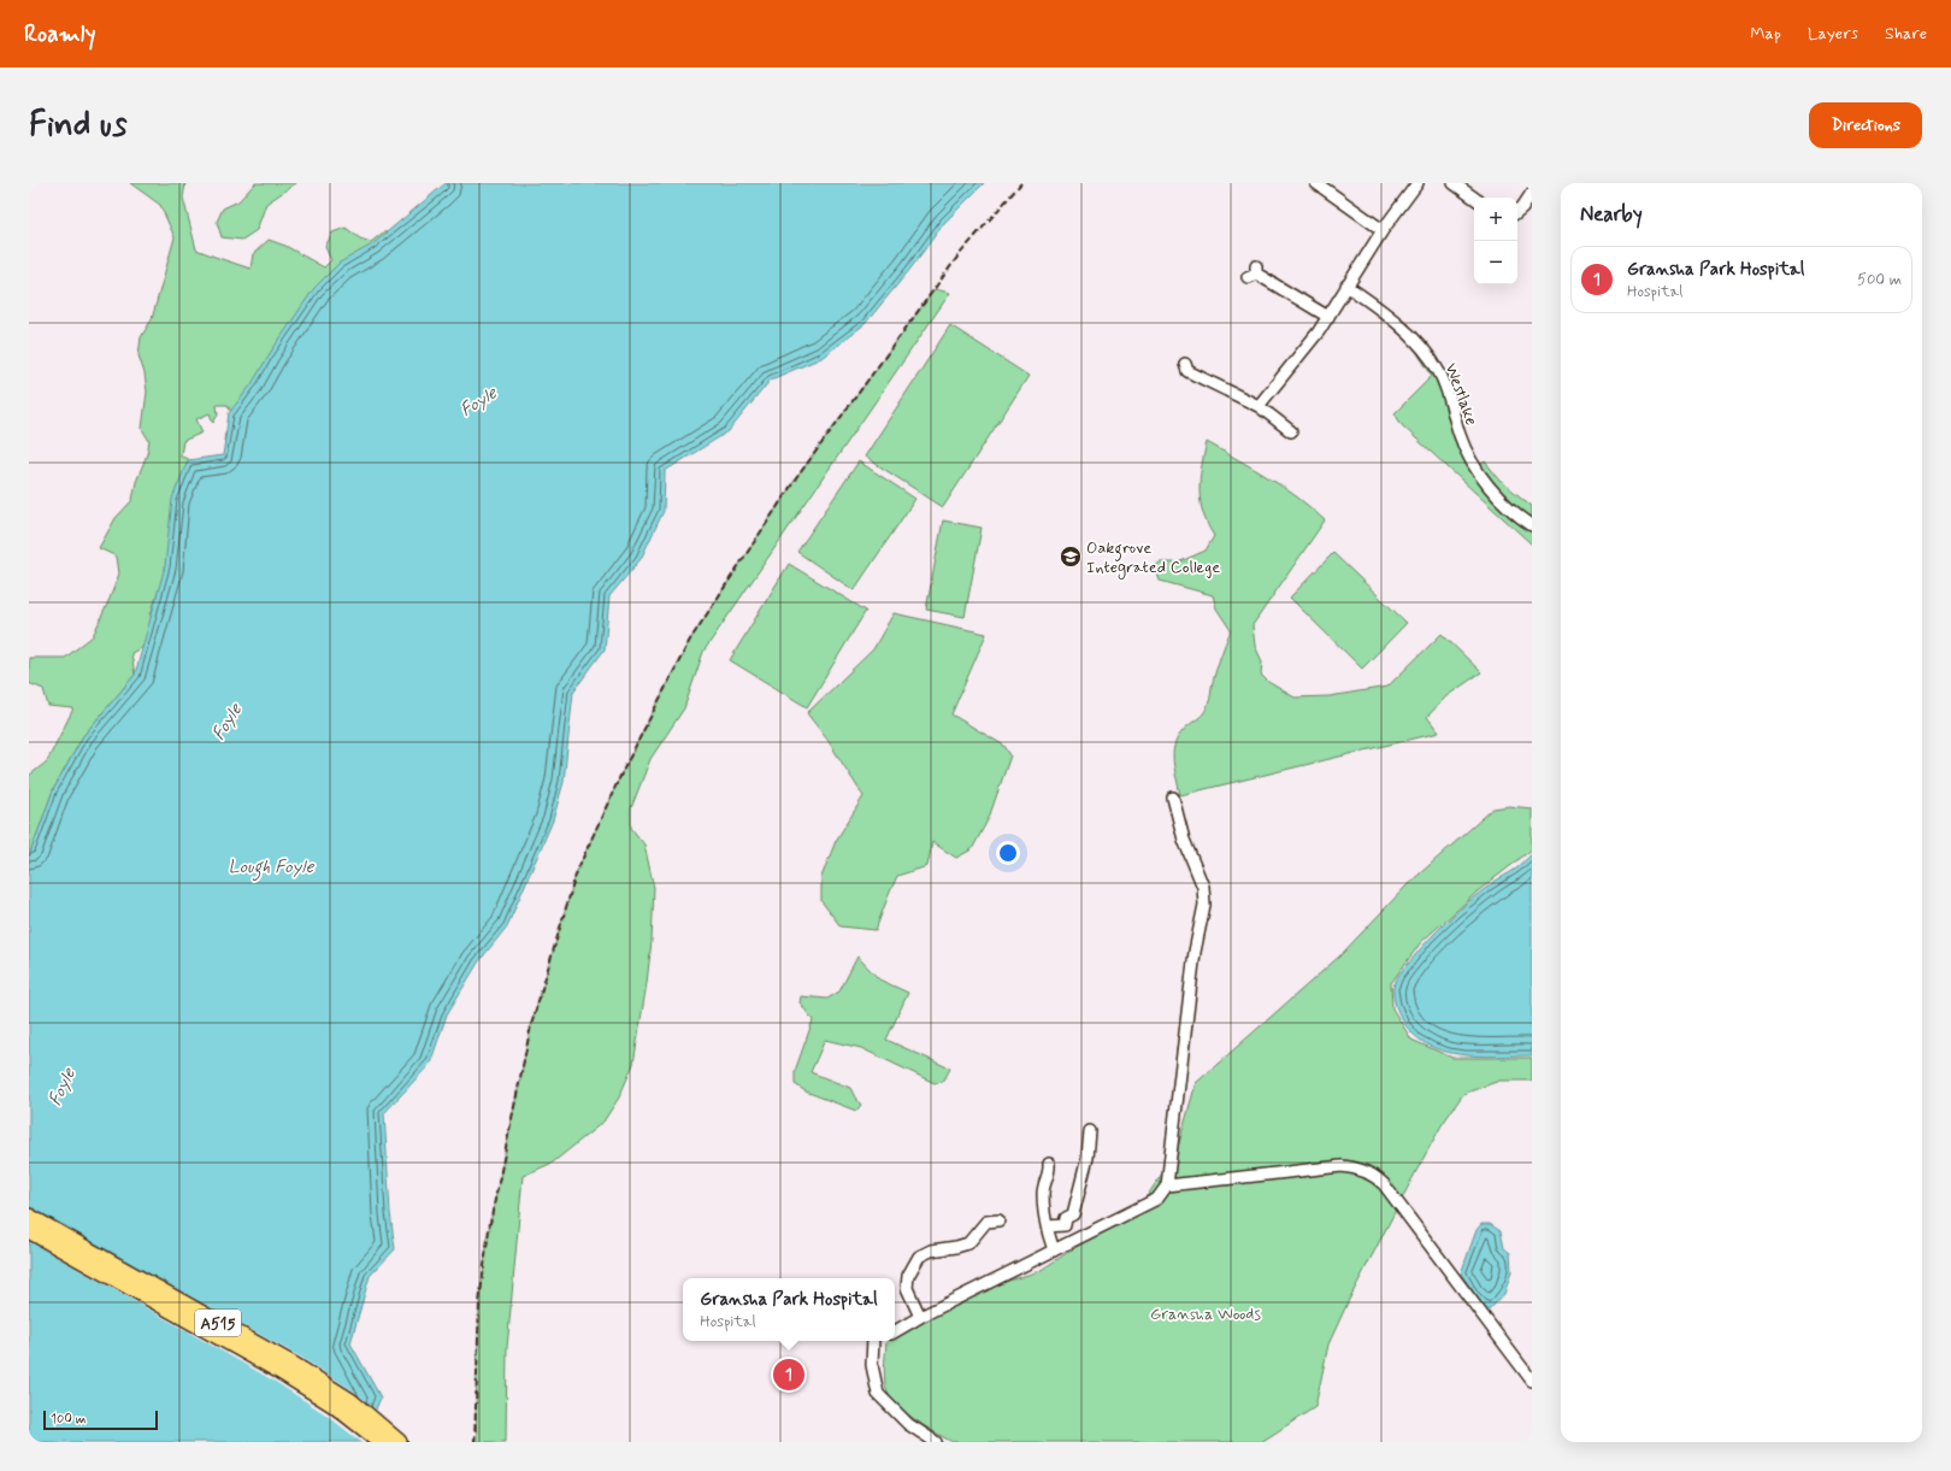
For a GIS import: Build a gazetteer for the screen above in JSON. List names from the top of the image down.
{
  "streets": {
    "highway": ["A515"],
    "street": ["Westlake"]
  },
  "water": ["Foyle", "Lough Foyle"],
  "parks": ["Gransha Woods"],
  "places": {
    "school or university": ["Oakgrove Integrated College"]
  },
  "scale_bar": "100 m",
  "page": {
    "header": "Roamly",
    "nav": ["Map", "Layers", "Share"],
    "buttons": "Directions",
    "title": "Find us",
    "heading": "Nearby",
    "map_buttons": ["+", "−"],
    "list": [
      {
        "mark": "1",
        "name": "Gransha Park Hospital",
        "note": "Hospital",
        "value": "500 m"
      }
    ],
    "popup": ["Gransha Park Hospital", "Hospital"],
    "pins": "1",
    "scale": "100 m"
  }
}
